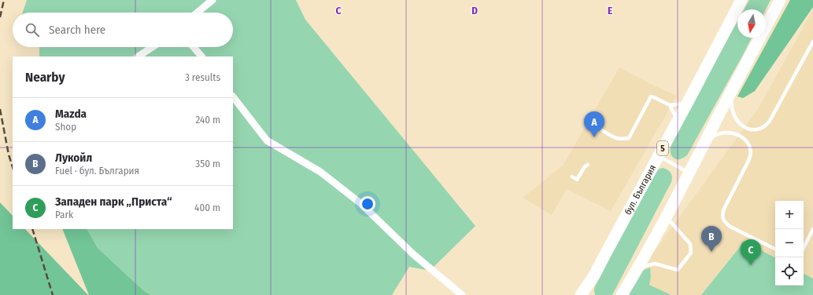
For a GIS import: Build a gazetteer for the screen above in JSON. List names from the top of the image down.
{
  "streets": {
    "highway": ["5", "бул. България"]
  },
  "north": "bottom",
  "page": {
    "search": "Search here",
    "heading": ["Nearby", "3 results"],
    "list": [
      {
        "mark": "A",
        "name": "Mazda",
        "note": "Shop",
        "value": "240 m"
      },
      {
        "mark": "B",
        "name": "Лукойл",
        "note": "Fuel · бул. България",
        "value": "350 m"
      },
      {
        "mark": "C",
        "name": "Западен парк „Приста“",
        "note": "Park",
        "value": "400 m"
      }
    ],
    "pins": ["A", "B", "C"],
    "map_buttons": ["+", "−"]
  },
  "grid": {
    "columns": ["C", "D", "E"]
  }
}
